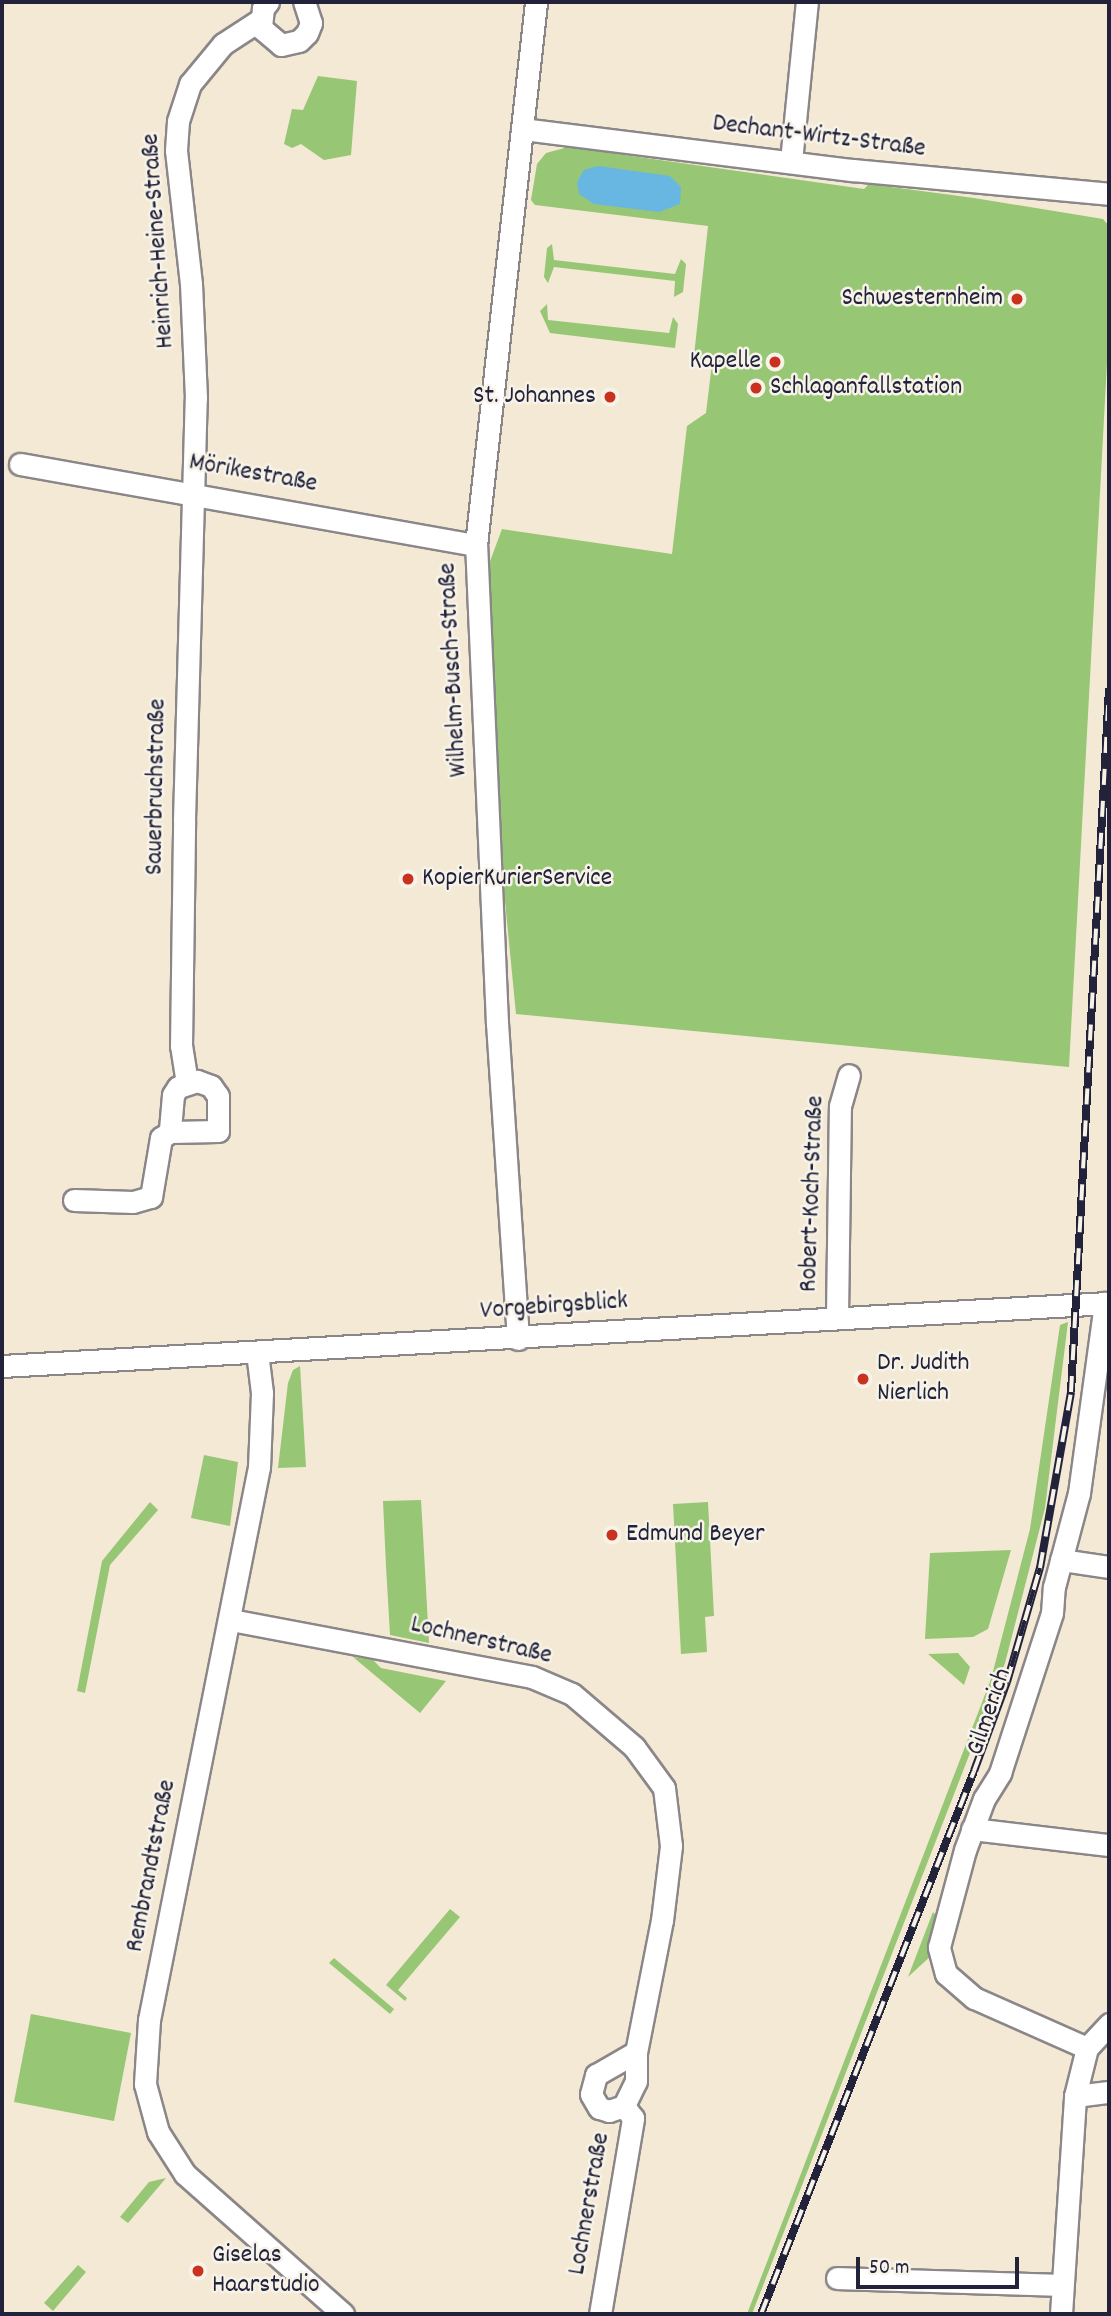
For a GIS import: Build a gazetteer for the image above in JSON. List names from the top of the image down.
{
  "streets": {
    "street": [
      "Dechant-Wirtz-Straße",
      "Heinrich-Heine-Straße",
      "Mörikestraße",
      "Wilhelm-Busch-Straße",
      "Sauerbruchstraße",
      "Robert-Koch-Straße",
      "Vorgebirgsblick",
      "Lochnerstraße",
      "Gilmerich",
      "Rembrandtstraße"
    ]
  },
  "crossings": [
    ["Dechant-Wirtz-Straße", "Wilhelm-Busch-Straße"],
    ["Heinrich-Heine-Straße", "Mörikestraße"],
    ["Heinrich-Heine-Straße", "Sauerbruchstraße"],
    ["Mörikestraße", "Wilhelm-Busch-Straße"],
    ["Mörikestraße", "Sauerbruchstraße"],
    ["Wilhelm-Busch-Straße", "Vorgebirgsblick"],
    ["Robert-Koch-Straße", "Vorgebirgsblick"],
    ["Vorgebirgsblick", "Gilmerich"],
    ["Vorgebirgsblick", "Rembrandtstraße"],
    ["Lochnerstraße", "Rembrandtstraße"]
  ],
  "places": [
    "Schwesternheim",
    "Kapelle",
    "Schlaganfallstation",
    "St. Johannes",
    "KopierKurierService",
    "Dr. Judith Nierlich",
    "Edmund Beyer",
    "Giselas Haarstudio"
  ],
  "scale_bar": "50 m"
}
